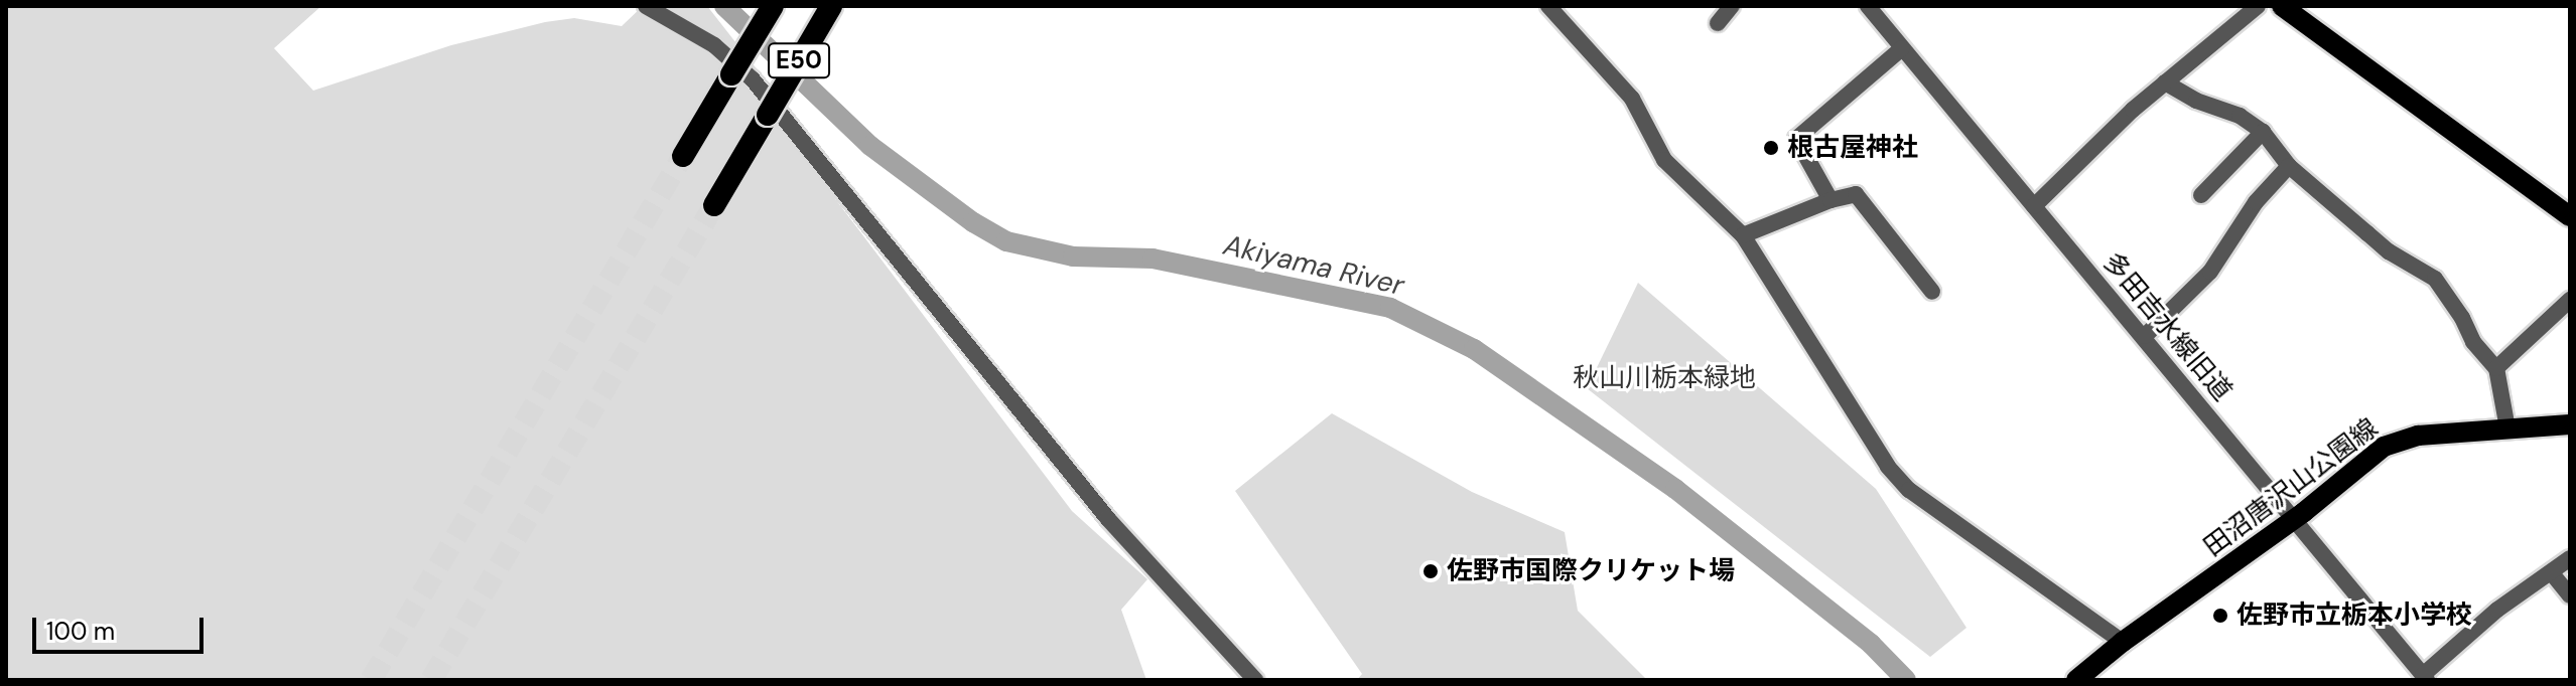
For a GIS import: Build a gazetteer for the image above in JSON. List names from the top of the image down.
{
  "streets": {
    "highway": ["E50"],
    "main road": ["田沼唐沢山公園線"],
    "street": ["多田吉水線旧道"]
  },
  "crossings": [
    ["多田吉水線旧道", "田沼唐沢山公園線"]
  ],
  "water": ["Akiyama River"],
  "parks": ["秋山川栃本緑地"],
  "places": ["根古屋神社", "佐野市国際クリケット場", "佐野市立栃本小学校"],
  "scale_bar": "100 m"
}
